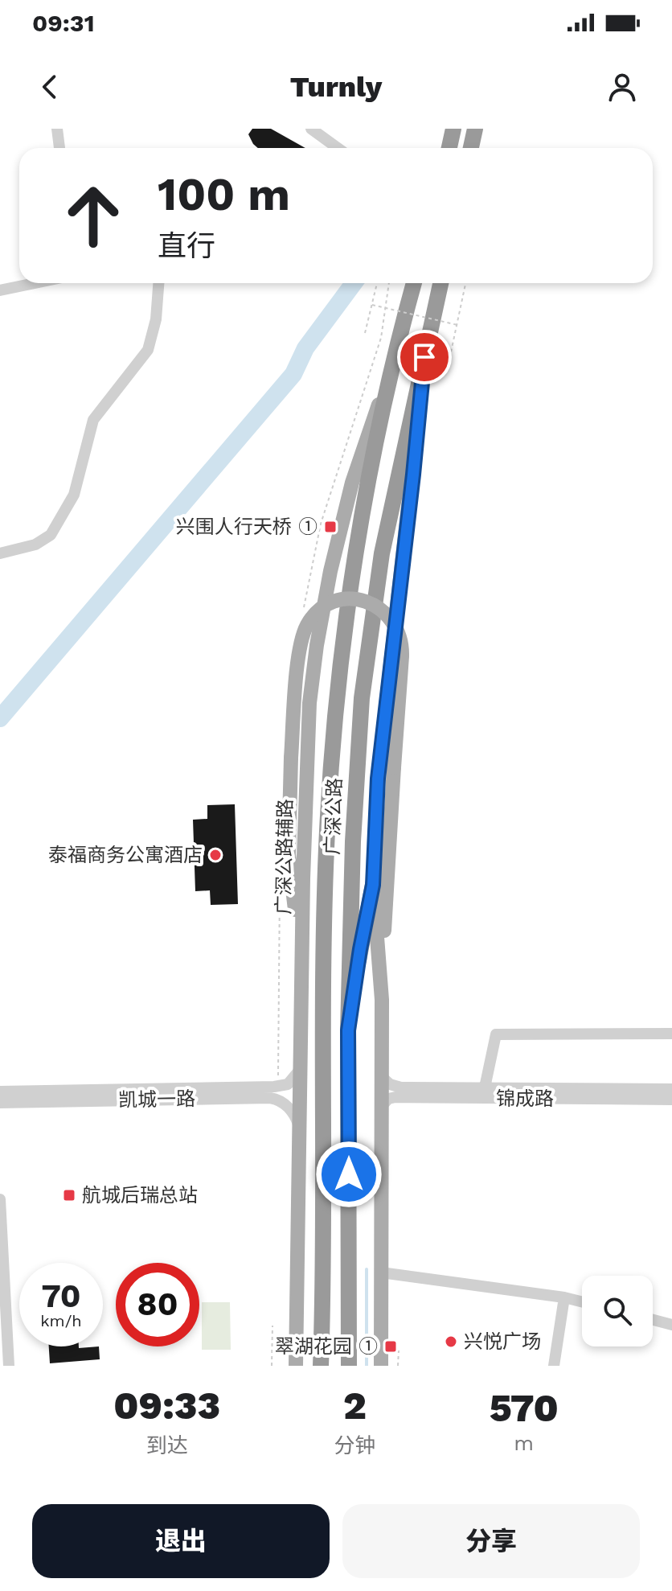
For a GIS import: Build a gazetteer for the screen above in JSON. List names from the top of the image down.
{
  "streets": {
    "highway": ["广深公路"],
    "main road": ["广深公路辅路"],
    "street": ["锦成路", "凯城一路"]
  },
  "crossings": [
    ["广深公路", "广深公路辅路"],
    ["广深公路辅路", "凯城一路"]
  ],
  "places": {
    "transit": ["兴围人行天桥 ①", "航城后瑞总站", "翠湖花园 ①"],
    "other": ["泰福商务公寓酒店", "兴悦广场"]
  },
  "page": {
    "status": "09:31",
    "header": "Turnly",
    "turn": ["100 m", "直行"],
    "speed": "70 km/h",
    "limit": "80",
    "eta": [
      "09:33",
      "到达",
      "2",
      "分钟",
      "570",
      "m"
    ],
    "buttons": ["退出", "分享"]
  }
}
